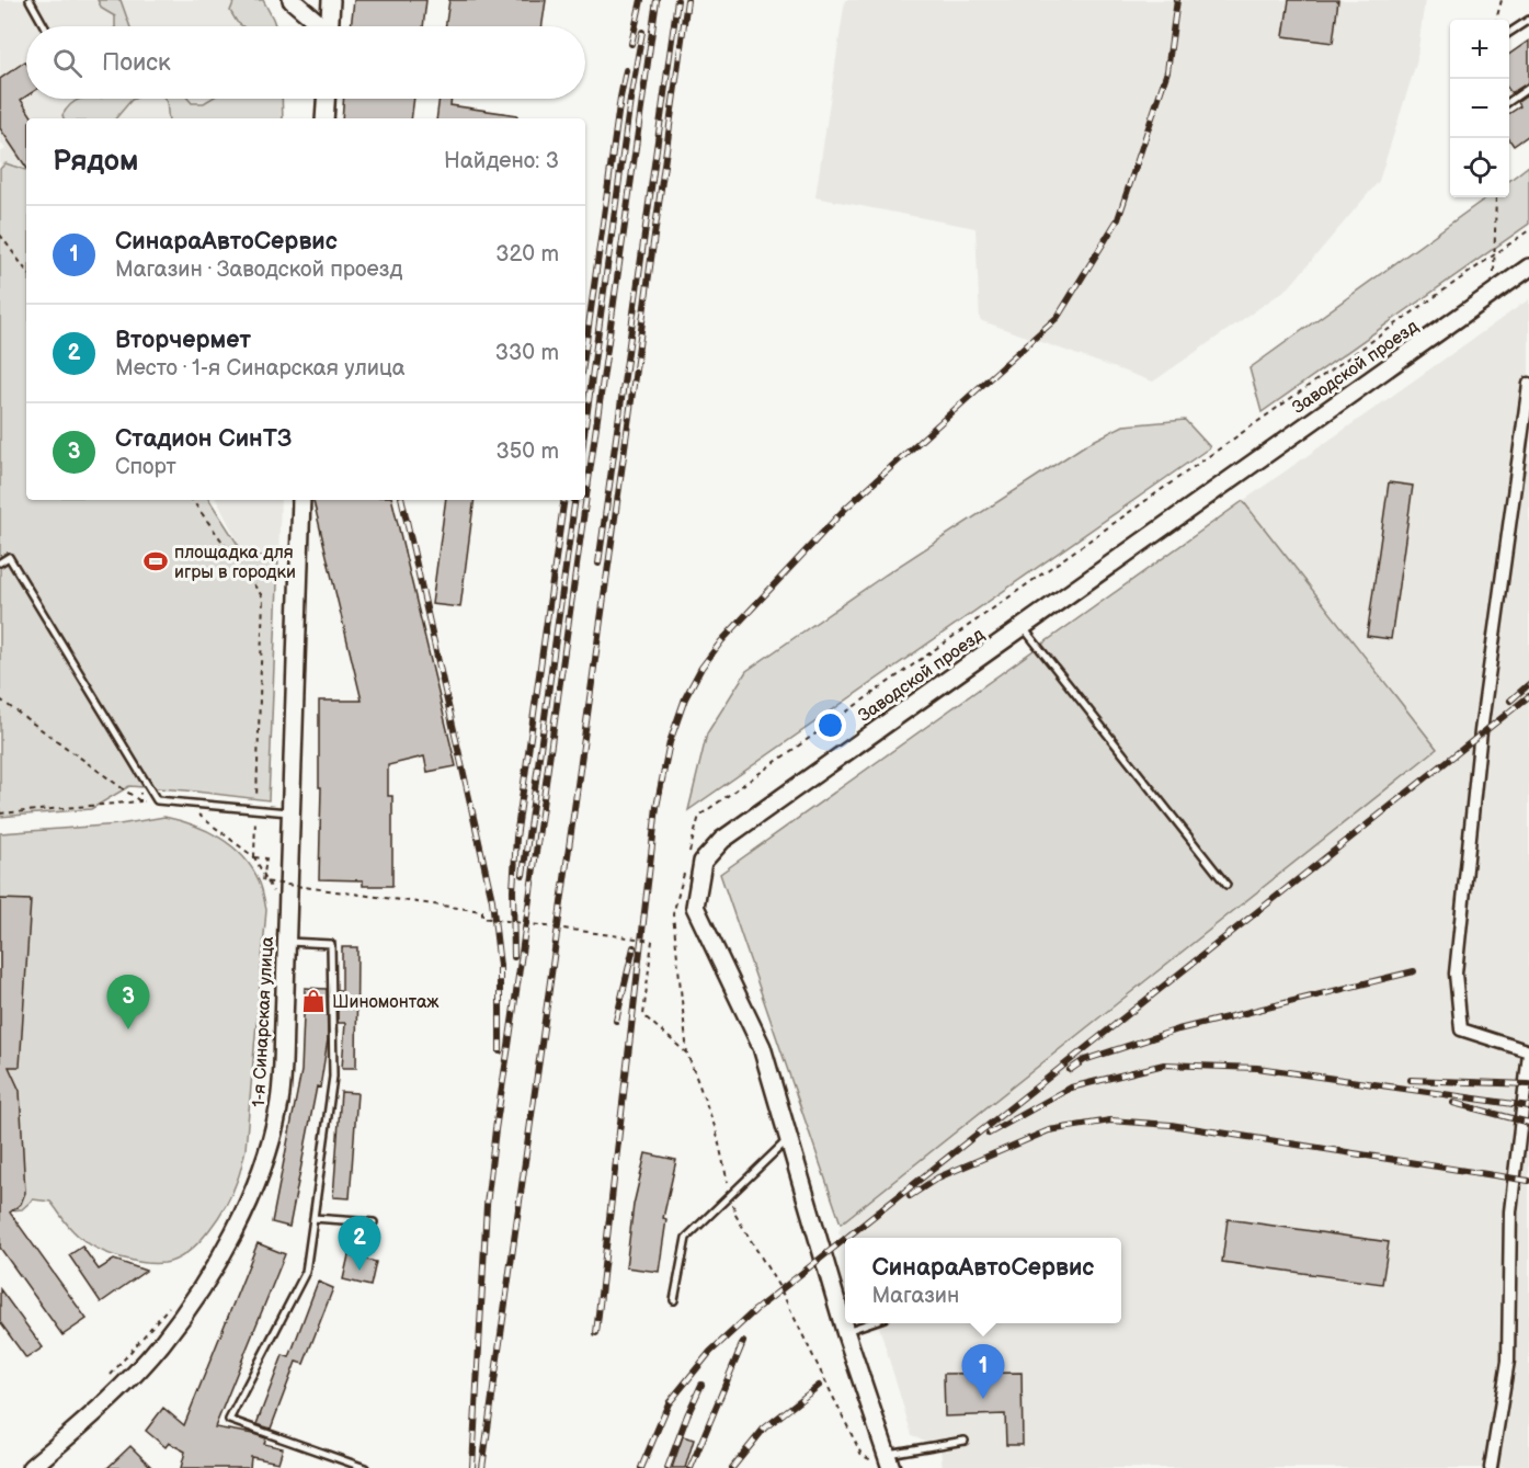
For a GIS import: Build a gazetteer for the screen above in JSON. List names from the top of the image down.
{
  "streets": {
    "street": ["Заводской проезд", "1-я Синарская улица"]
  },
  "places": {
    "sports": ["площадка для игры в городки"],
    "shop": ["Шиномонтаж"]
  },
  "page": {
    "map_buttons": ["+", "−"],
    "search": "Поиск",
    "heading": ["Рядом", "Найдено: 3"],
    "list": [
      {
        "mark": "1",
        "name": "СинараАвтоСервис",
        "note": "Магазин · Заводской проезд",
        "value": "320 m"
      },
      {
        "mark": "2",
        "name": "Вторчермет",
        "note": "Место · 1-я Синарская улица",
        "value": "330 m"
      },
      {
        "mark": "3",
        "name": "Стадион СинТЗ",
        "note": "Спорт",
        "value": "350 m"
      }
    ],
    "pins": ["3", "2", "1"],
    "popup": ["СинараАвтоСервис", "Магазин"]
  }
}
